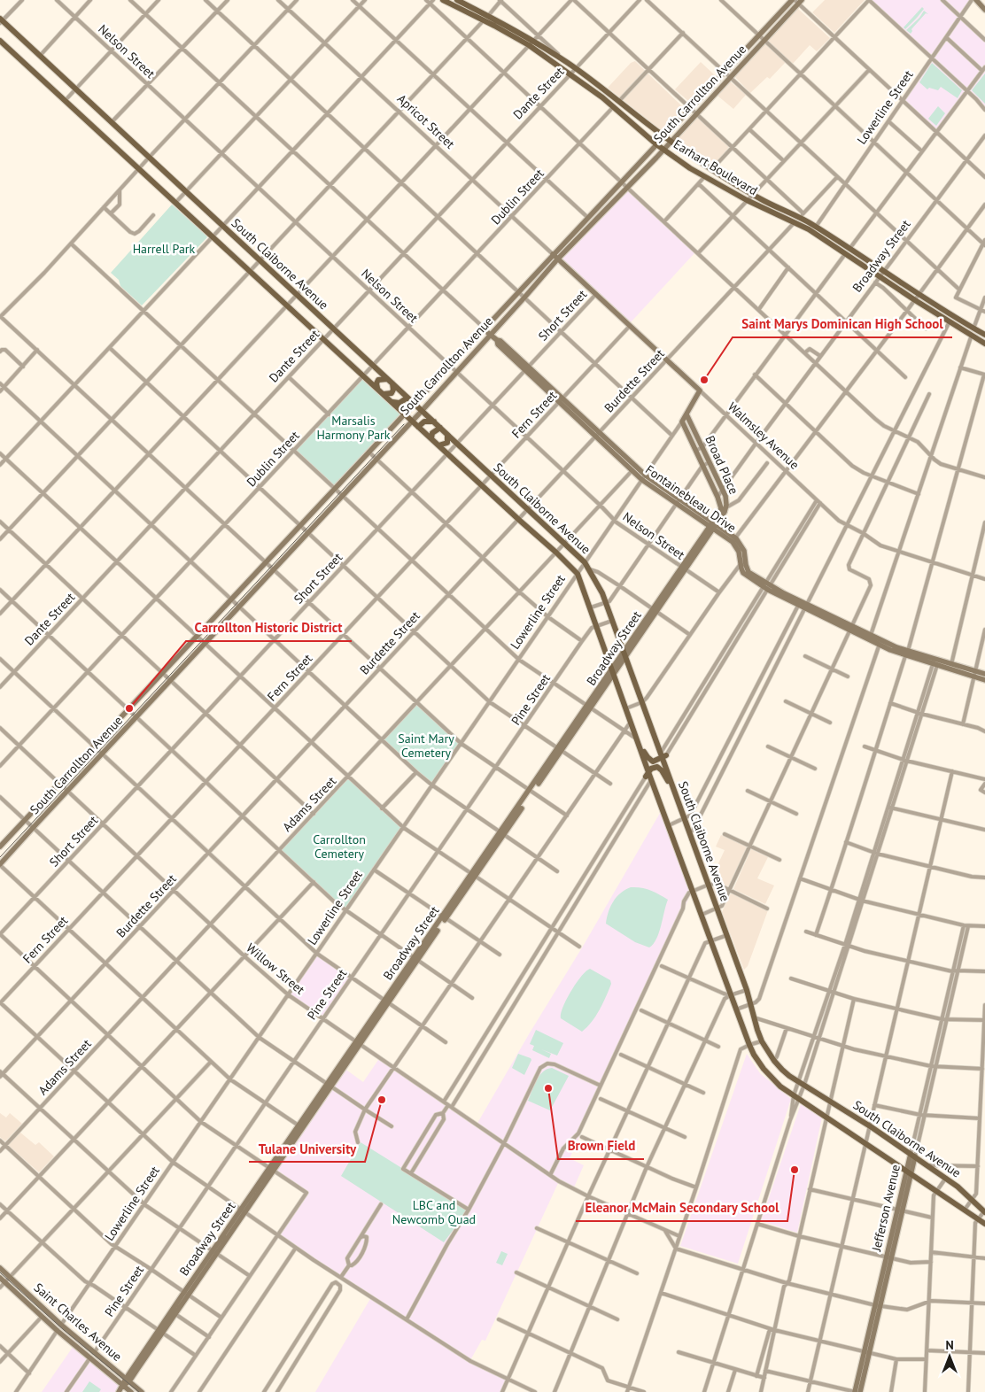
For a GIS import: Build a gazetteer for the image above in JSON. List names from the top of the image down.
{
  "streets": {
    "main road": [
      "South Carrollton Avenue",
      "Lowerline Street",
      "Apricot Street",
      "Earhart Boulevard",
      "Broadway Street",
      "South Claiborne Avenue",
      "Walmsley Avenue",
      "Broad Place",
      "Fontainebleau Drive",
      "Jefferson Avenue",
      "Saint Charles Avenue"
    ],
    "street": [
      "Nelson Street",
      "Dante Street",
      "Dublin Street",
      "Short Street",
      "Burdette Street",
      "Fern Street",
      "Pine Street",
      "Adams Street",
      "Willow Street"
    ]
  },
  "crossings": [
    ["Nelson Street", "Dante Street"],
    ["Nelson Street", "South Carrollton Avenue"],
    ["Nelson Street", "Lowerline Street"],
    ["Nelson Street", "Dublin Street"],
    ["Nelson Street", "Broadway Street"],
    ["Nelson Street", "Short Street"],
    ["Nelson Street", "Burdette Street"],
    ["Nelson Street", "Fern Street"],
    ["Nelson Street", "Adams Street"],
    ["Dante Street", "Apricot Street"],
    ["Dante Street", "Earhart Boulevard"],
    ["Dante Street", "South Claiborne Avenue"],
    ["South Carrollton Avenue", "Apricot Street"],
    ["South Carrollton Avenue", "Earhart Boulevard"],
    ["South Carrollton Avenue", "South Claiborne Avenue"],
    ["South Carrollton Avenue", "Walmsley Avenue"],
    ["South Carrollton Avenue", "Fontainebleau Drive"],
    ["South Carrollton Avenue", "Willow Street"],
    ["Lowerline Street", "Earhart Boulevard"],
    ["Lowerline Street", "South Claiborne Avenue"],
    ["Lowerline Street", "Walmsley Avenue"],
    ["Lowerline Street", "Broad Place"],
    ["Lowerline Street", "Fontainebleau Drive"],
    ["Lowerline Street", "Willow Street"],
    ["Lowerline Street", "Saint Charles Avenue"],
    ["Apricot Street", "Dublin Street"],
    ["Apricot Street", "Walmsley Avenue"],
    ["Earhart Boulevard", "Dublin Street"],
    ["Earhart Boulevard", "Broadway Street"],
    ["Earhart Boulevard", "Burdette Street"],
    ["Dublin Street", "South Claiborne Avenue"],
    ["Dublin Street", "Willow Street"],
    ["Broadway Street", "South Claiborne Avenue"],
    ["Broadway Street", "Walmsley Avenue"],
    ["Broadway Street", "Broad Place"],
    ["Broadway Street", "Fontainebleau Drive"],
    ["Broadway Street", "Willow Street"],
    ["Broadway Street", "Saint Charles Avenue"],
    ["South Claiborne Avenue", "Short Street"],
    ["South Claiborne Avenue", "Burdette Street"],
    ["South Claiborne Avenue", "Fern Street"],
    ["South Claiborne Avenue", "Pine Street"],
    ["South Claiborne Avenue", "Adams Street"],
    ["South Claiborne Avenue", "Jefferson Avenue"],
    ["Short Street", "Walmsley Avenue"],
    ["Short Street", "Fontainebleau Drive"],
    ["Short Street", "Willow Street"],
    ["Burdette Street", "Walmsley Avenue"],
    ["Burdette Street", "Fontainebleau Drive"],
    ["Burdette Street", "Willow Street"],
    ["Fern Street", "Walmsley Avenue"],
    ["Fern Street", "Fontainebleau Drive"],
    ["Fern Street", "Willow Street"],
    ["Broad Place", "Fontainebleau Drive"],
    ["Fontainebleau Drive", "Adams Street"],
    ["Pine Street", "Willow Street"],
    ["Pine Street", "Saint Charles Avenue"],
    ["Adams Street", "Willow Street"]
  ],
  "parks": [
    "Harrell Park",
    "Marsalis Harmony Park",
    "Saint Mary Cemetery",
    "Carrollton Cemetery",
    "LBC and Newcomb Quad"
  ],
  "places": [
    "Saint Marys Dominican High School",
    "Carrollton Historic District",
    "Brown Field",
    "Tulane University",
    "Eleanor McMain Secondary School"
  ],
  "north": "top"
}
